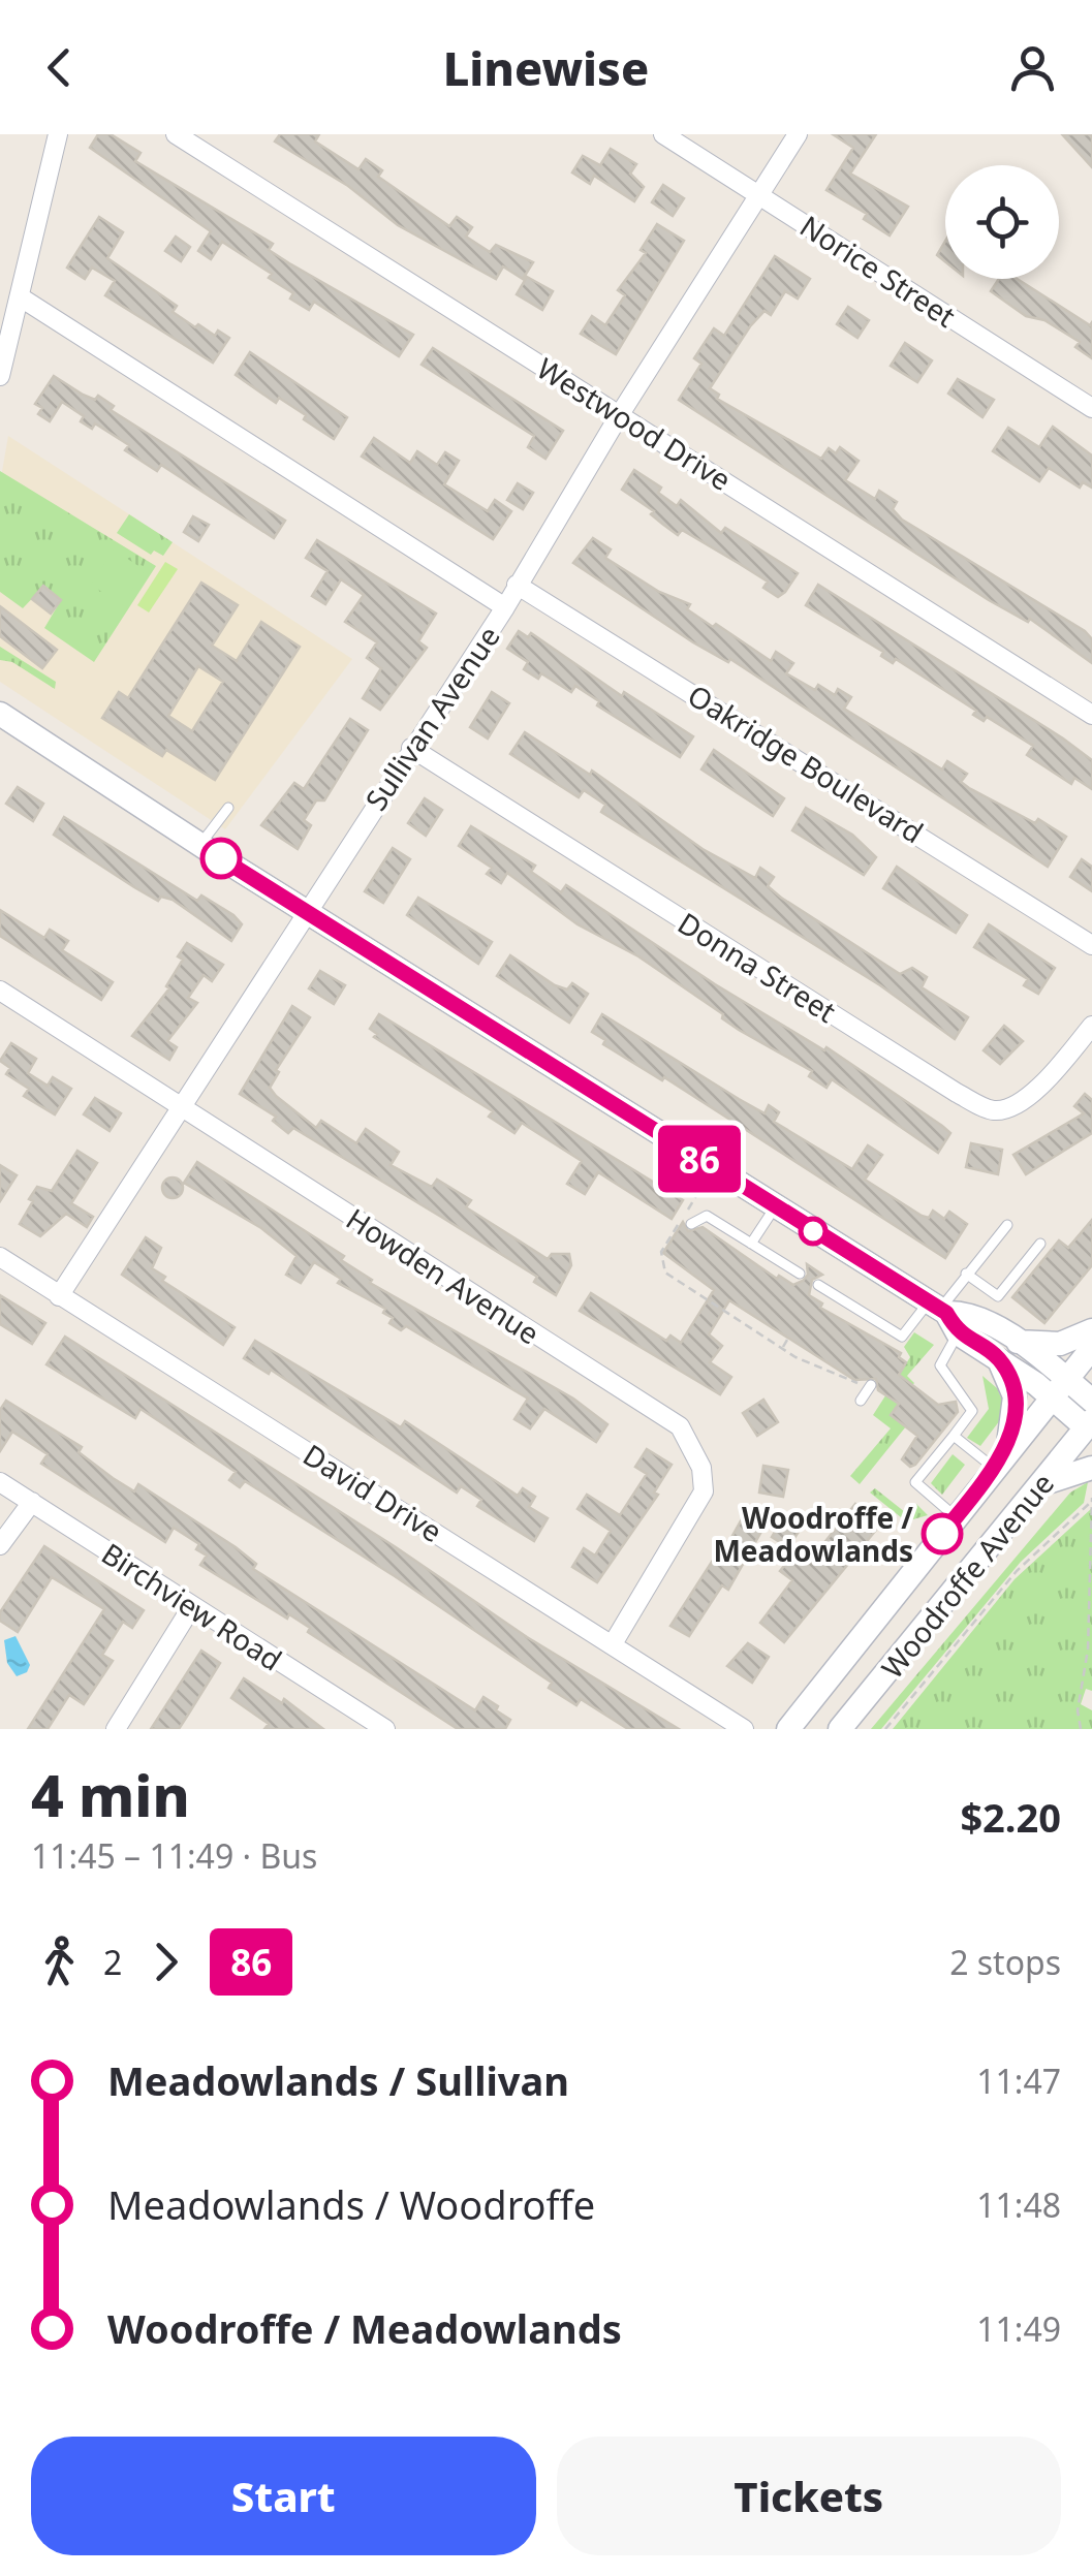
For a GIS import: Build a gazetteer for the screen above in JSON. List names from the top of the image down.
{
  "streets": {
    "main road": ["Woodroffe Avenue"],
    "street": [
      "Norice Street",
      "Westwood Drive",
      "Sullivan Avenue",
      "Oakridge Boulevard",
      "Donna Street",
      "Howden Avenue",
      "David Drive",
      "Birchview Road"
    ]
  },
  "crossings": [
    ["Norice Street", "Sullivan Avenue"],
    ["Westwood Drive", "Sullivan Avenue"],
    ["Sullivan Avenue", "Oakridge Boulevard"],
    ["Sullivan Avenue", "Donna Street"],
    ["Sullivan Avenue", "Howden Avenue"],
    ["Sullivan Avenue", "David Drive"],
    ["Howden Avenue", "David Drive"]
  ],
  "places": ["Woodroffe / Meadowlands"],
  "lines": ["bus line 86"],
  "page": {
    "header": "Linewise",
    "on_map": "86",
    "heading": ["4 min", "11:45 – 11:49 · Bus", "$2.20"],
    "legs": ["2", "86", "2 stops"],
    "list": [
      {
        "name": "Meadowlands / Sullivan",
        "value": "11:47"
      },
      {
        "name": "Meadowlands / Woodroffe",
        "value": "11:48"
      },
      {
        "name": "Woodroffe / Meadowlands",
        "value": "11:49"
      }
    ],
    "buttons": ["Start", "Tickets"]
  }
}
